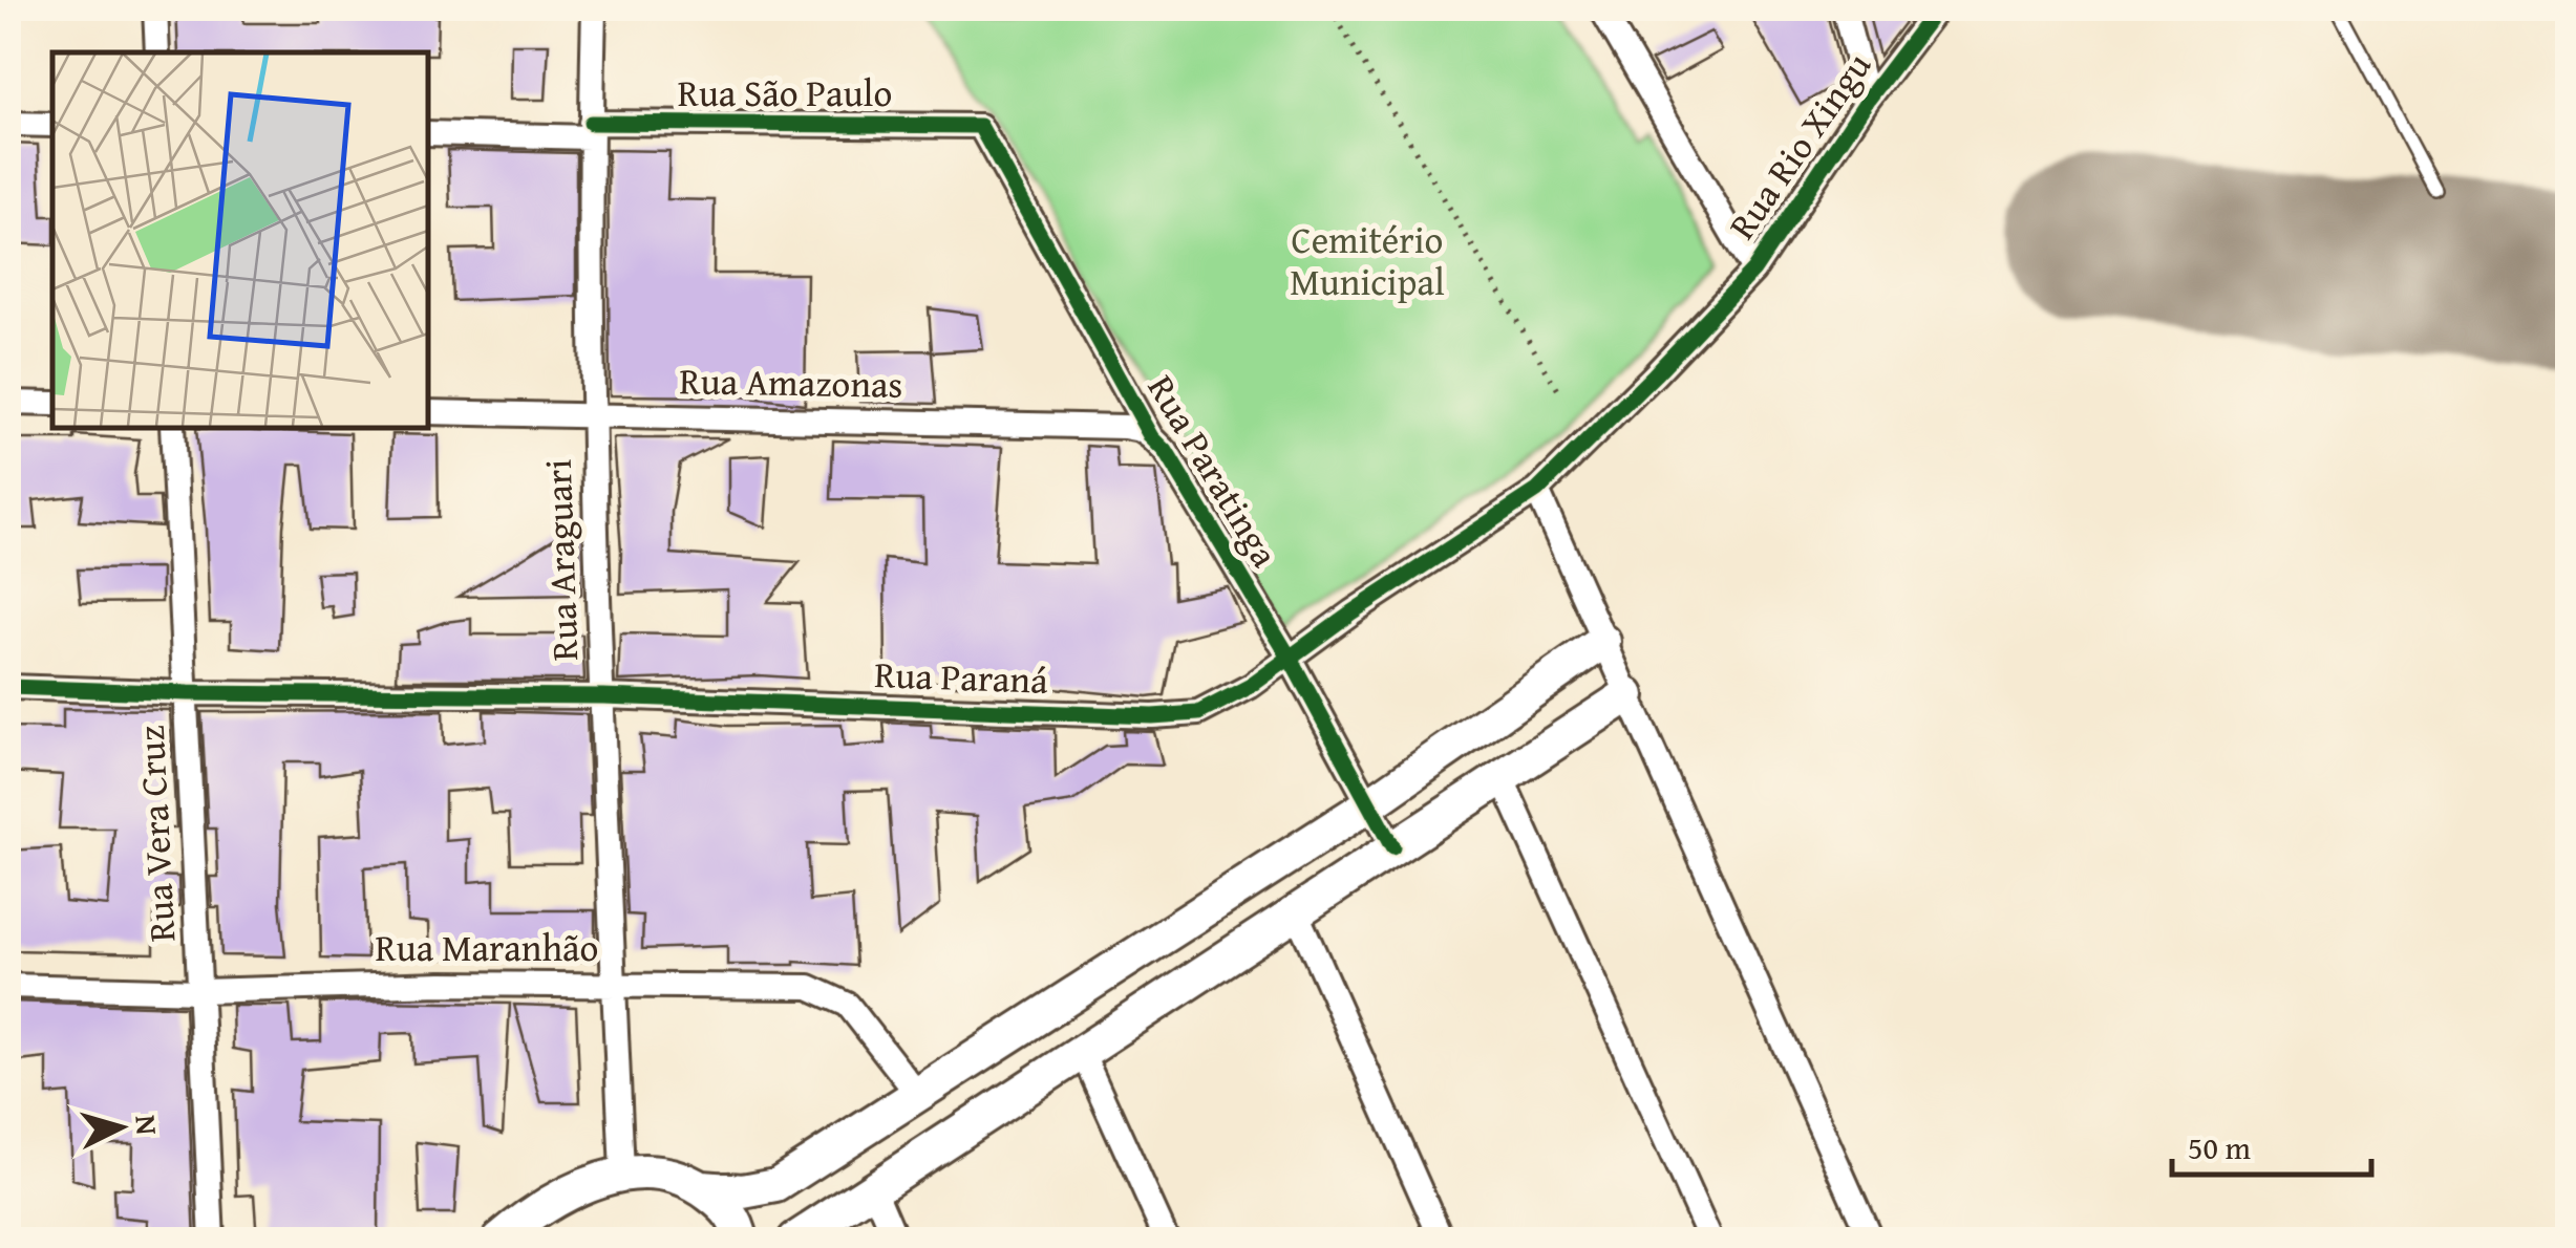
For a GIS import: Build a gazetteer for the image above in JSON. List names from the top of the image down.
{
  "streets": {
    "street": [
      "Rua São Paulo",
      "Rua Rio Xingu",
      "Rua Amazonas",
      "Rua Paratinga",
      "Rua Araguari",
      "Rua Paraná",
      "Rua Vera Cruz",
      "Rua Maranhão"
    ]
  },
  "crossings": [
    ["Rua São Paulo", "Rua Paratinga"],
    ["Rua São Paulo", "Rua Araguari"],
    ["Rua Rio Xingu", "Rua Paraná"],
    ["Rua Amazonas", "Rua Paratinga"],
    ["Rua Amazonas", "Rua Araguari"],
    ["Rua Paratinga", "Rua Paraná"],
    ["Rua Araguari", "Rua Paraná"],
    ["Rua Araguari", "Rua Maranhão"],
    ["Rua Paraná", "Rua Vera Cruz"],
    ["Rua Vera Cruz", "Rua Maranhão"]
  ],
  "parks": ["Cemitério Municipal"],
  "scale_bar": "50 m",
  "north": "right"
}
